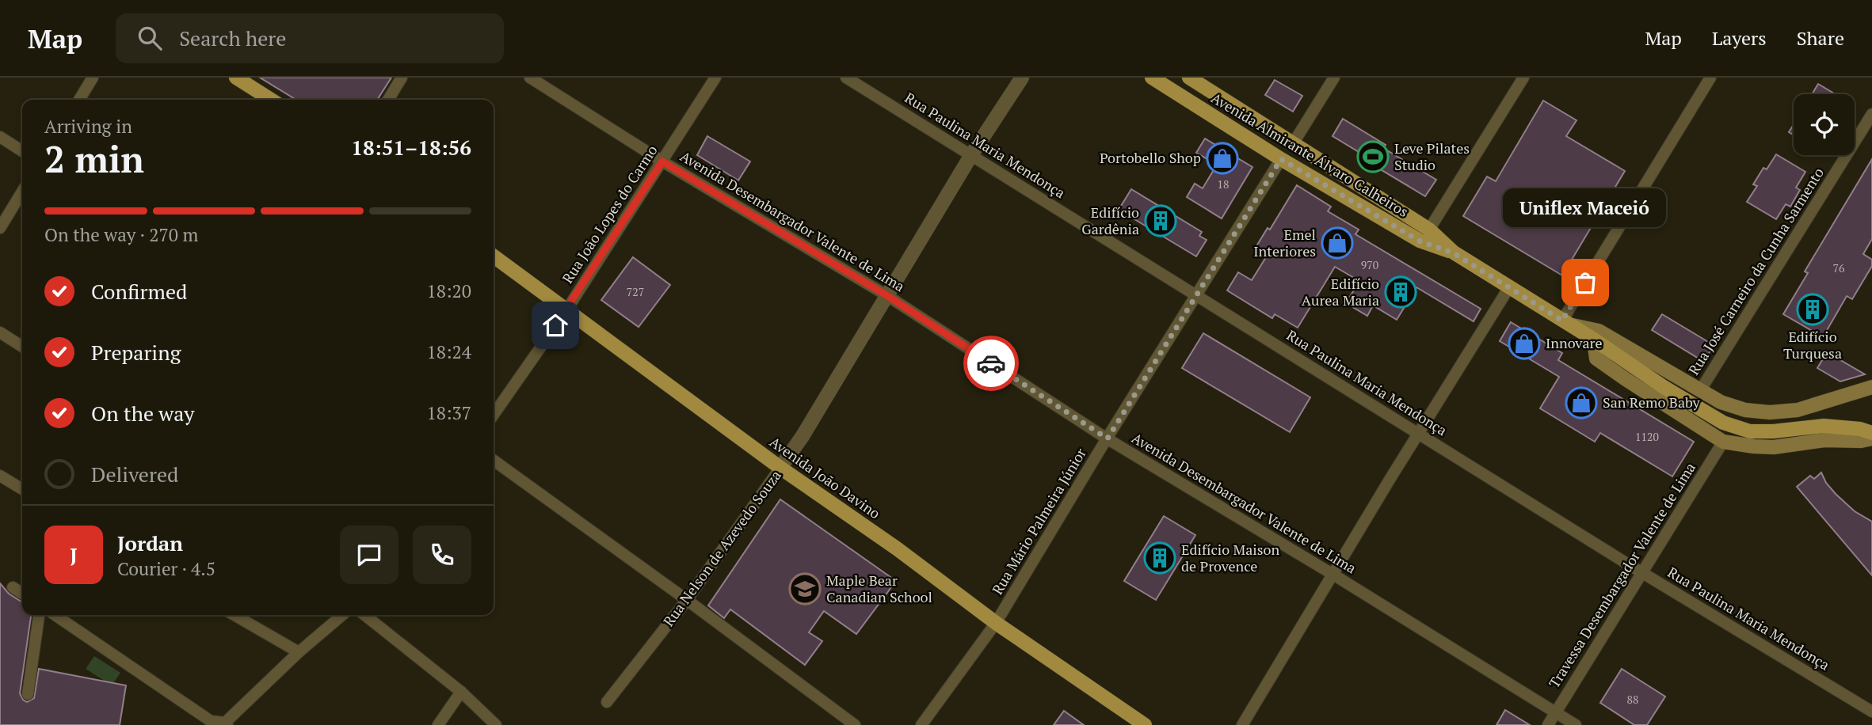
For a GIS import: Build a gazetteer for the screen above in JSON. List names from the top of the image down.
{
  "streets": {
    "main road": ["Avenida Almirante Álvaro Calheiros", "Avenida João Davino"],
    "street": [
      "Rua Paulina Maria Mendonça",
      "Rua João Lopes do Carmo",
      "Avenida Desembargador Valente de Lima",
      "Rua José Carneiro da Cunha Sarmento",
      "Rua Mário Palmeira Júnior",
      "Rua Nelson de Azevedo Souza",
      "Travessa Desembargador Valente de Lima"
    ]
  },
  "crossings": [
    ["Rua Paulina Maria Mendonça", "Rua Mário Palmeira Júnior"],
    ["Rua Paulina Maria Mendonça", "Rua Nelson de Azevedo Souza"],
    ["Rua Paulina Maria Mendonça", "Travessa Desembargador Valente de Lima"],
    ["Avenida Almirante Álvaro Calheiros", "Rua Mário Palmeira Júnior"],
    ["Rua João Lopes do Carmo", "Avenida Desembargador Valente de Lima"],
    ["Rua João Lopes do Carmo", "Avenida João Davino"],
    ["Avenida Desembargador Valente de Lima", "Rua Mário Palmeira Júnior"],
    ["Avenida Desembargador Valente de Lima", "Rua Nelson de Azevedo Souza"],
    ["Avenida Desembargador Valente de Lima", "Travessa Desembargador Valente de Lima"],
    ["Avenida João Davino", "Rua Mário Palmeira Júnior"],
    ["Avenida João Davino", "Rua Nelson de Azevedo Souza"]
  ],
  "places": {
    "sports": ["Leve Pilates Studio"],
    "shop": [
      "Portobello Shop",
      "Emel Interiores",
      "Innovare",
      "San Remo Baby"
    ],
    "building": [
      "Edifício Gardênia",
      "Edifício Aurea Maria",
      "Edifício Turquesa",
      "Edifício Maison de Provence"
    ],
    "other": ["Uniflex Maceió"],
    "school or university": ["Maple Bear Canadian School"]
  },
  "house_numbers": [
    "18",
    "970",
    "76",
    "727",
    "1120",
    "88"
  ],
  "page": {
    "header": "Map",
    "search": "Search here",
    "nav": ["Map", "Layers", "Share"],
    "heading": ["2 min", "Arriving in", "18:51–18:56"],
    "panel": ["Jordan", "Courier · 4.5"],
    "bubble": "Uniflex Maceió",
    "bar": "On the way · 270 m",
    "list": [
      ["Confirmed", "18:20"],
      ["Preparing", "18:24"],
      ["On the way", "18:37"],
      "Delivered"
    ],
    "round": "J"
  }
}
